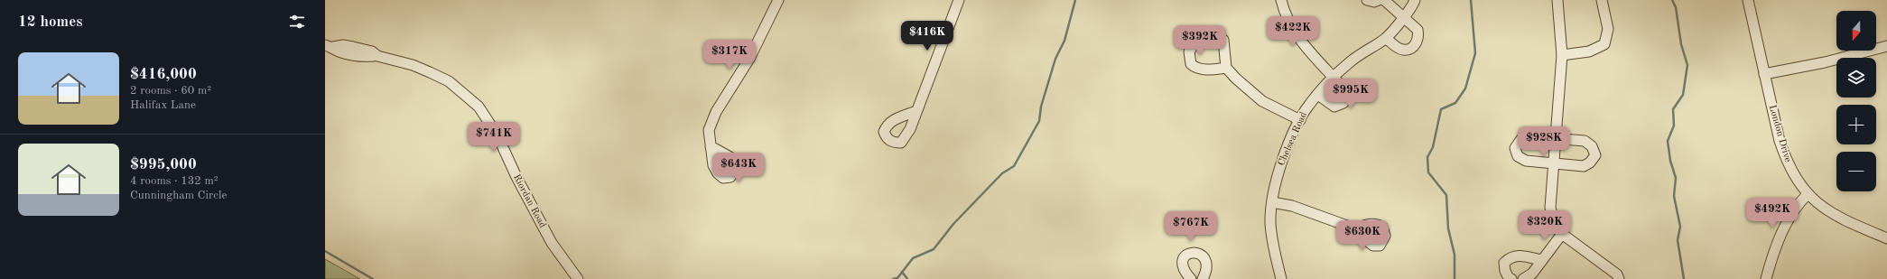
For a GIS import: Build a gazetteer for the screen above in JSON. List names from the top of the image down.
{
  "streets": {
    "street": ["London Drive", "Chelsea Road", "Riordan Road"]
  },
  "north": "bottom",
  "page": {
    "heading": "12 homes",
    "map_buttons": ["+", "−"],
    "price": [
      "$422K",
      "$416K",
      "$392K",
      "$317K",
      "$995K",
      "$741K",
      "$928K",
      "$643K",
      "$492K",
      "$320K",
      "$767K",
      "$630K"
    ],
    "list": [
      {
        "name": "$416,000",
        "note": "2 rooms · 60 m² · Halifax Lane"
      },
      {
        "name": "$995,000",
        "note": "4 rooms · 132 m² · Cunningham Circle"
      }
    ]
  }
}
